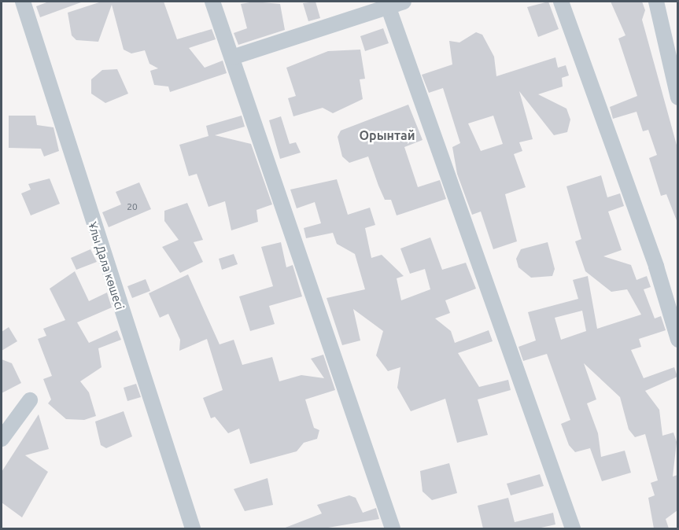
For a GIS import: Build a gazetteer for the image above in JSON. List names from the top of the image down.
{
  "streets": {
    "street": ["Ұлы Дала көшесі"]
  },
  "districts": ["Орынтай"],
  "house_numbers": ["20"]
}
